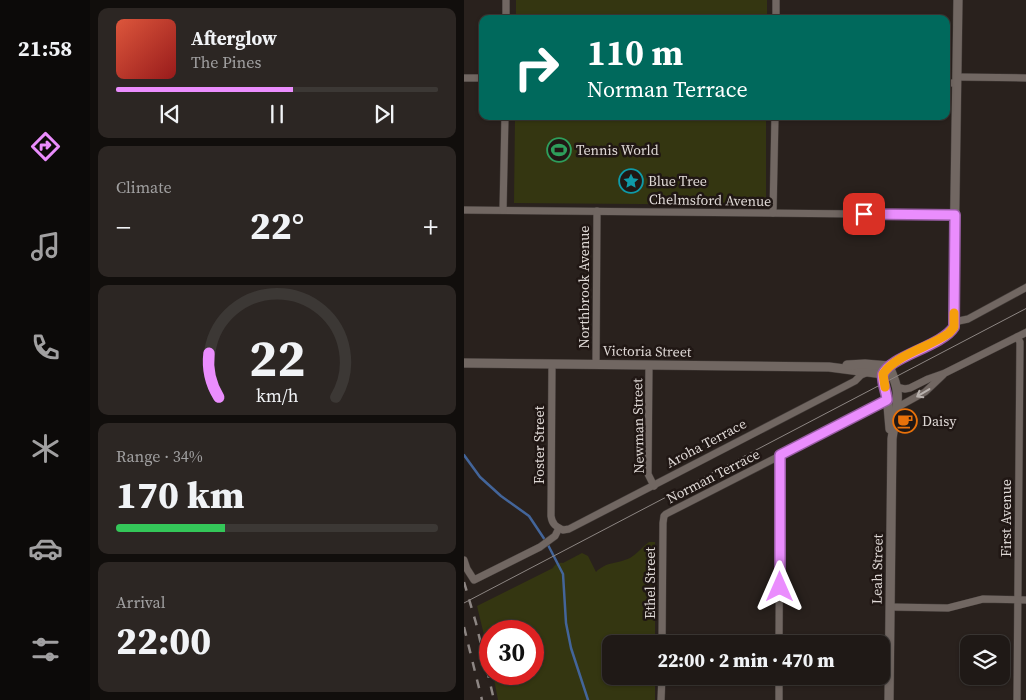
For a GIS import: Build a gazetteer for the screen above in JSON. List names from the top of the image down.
{
  "streets": {
    "street": [
      "Chelmsford Avenue",
      "Northbrook Avenue",
      "Victoria Street",
      "Newman Street",
      "Aroha Terrace",
      "Foster Street",
      "Norman Terrace",
      "First Avenue",
      "Leah Street",
      "Ethel Street"
    ]
  },
  "crossings": [
    ["Chelmsford Avenue", "Northbrook Avenue"],
    ["Northbrook Avenue", "Victoria Street"],
    ["Victoria Street", "Newman Street"],
    ["Victoria Street", "Aroha Terrace"],
    ["Victoria Street", "Foster Street"],
    ["Victoria Street", "Leah Street"],
    ["Newman Street", "Aroha Terrace"],
    ["Aroha Terrace", "Foster Street"],
    ["Norman Terrace", "Leah Street"],
    ["Norman Terrace", "Ethel Street"]
  ],
  "places": {
    "sports": ["Tennis World"],
    "place": ["Blue Tree"],
    "cafe": ["Daisy"]
  },
  "page": {
    "tabs": "21:58",
    "turn": ["110 m", "Norman Terrace"],
    "song": ["Afterglow", "The Pines"],
    "tile": [
      "Climate",
      ["Range · 34%", "170 km"],
      ["Arrival", "22:00"]
    ],
    "heat": ["−", "22°", "+"],
    "limit": "30",
    "trip": "22:00 · 2 min · 470 m",
    "gauge": ["22", "km/h"]
  }
}
